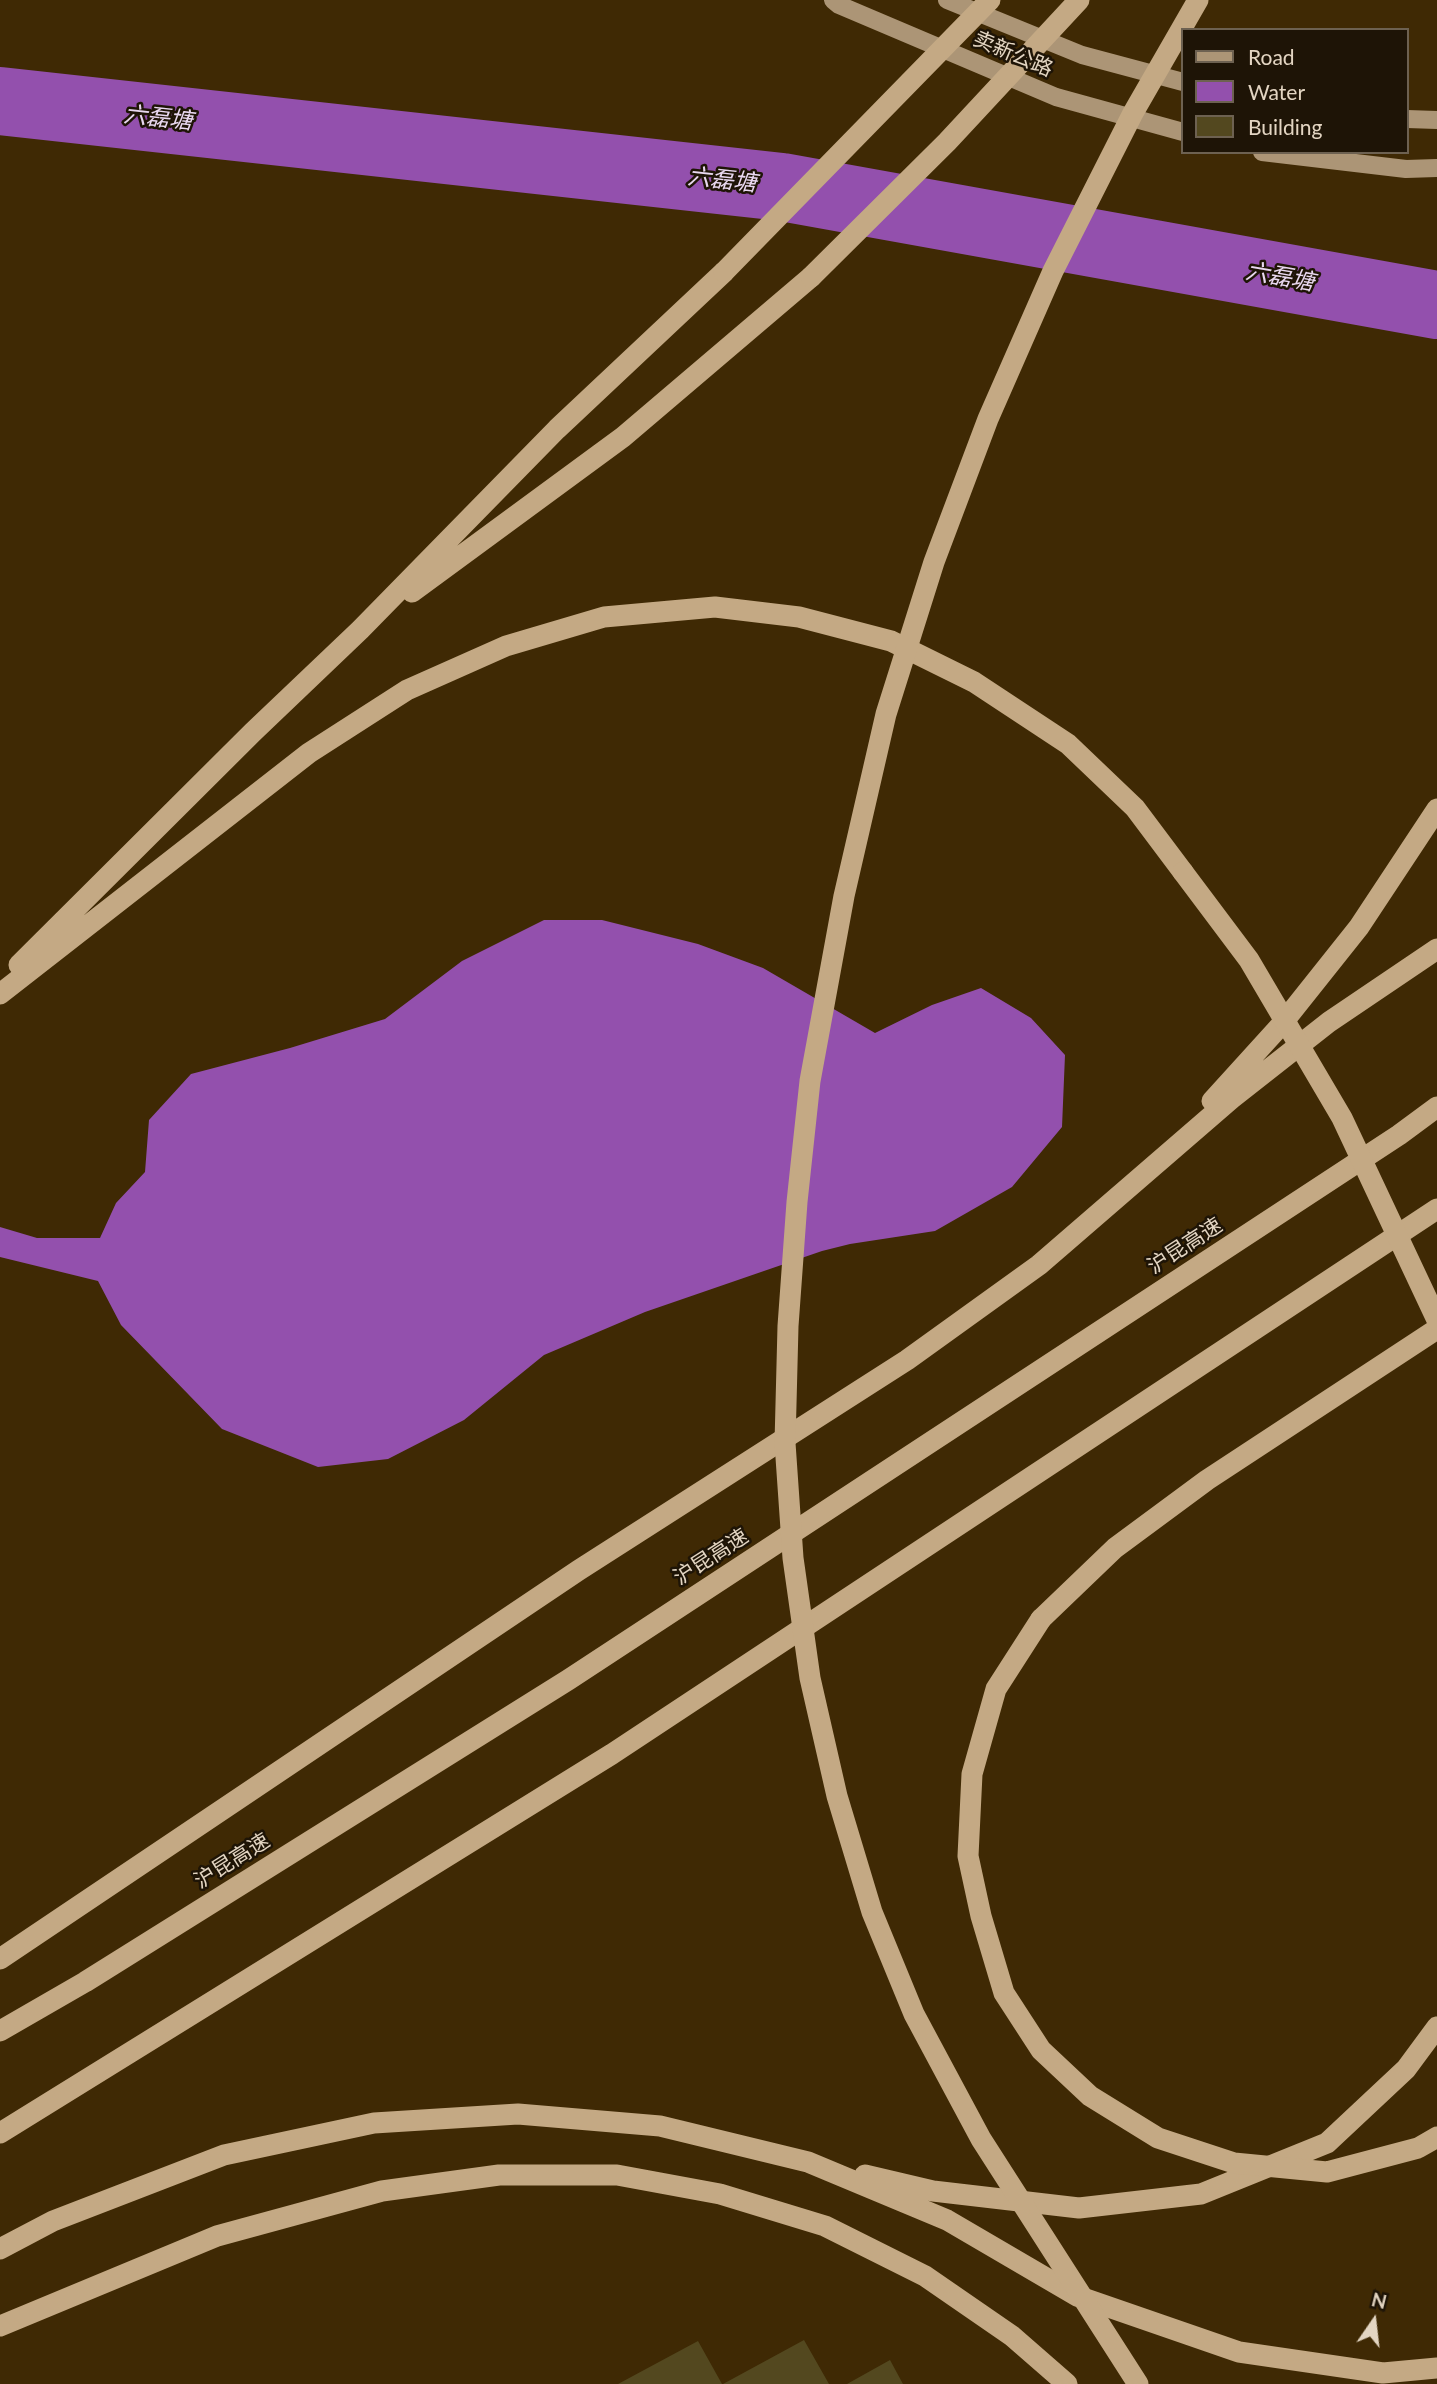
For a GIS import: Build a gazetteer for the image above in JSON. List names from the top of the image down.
{
  "streets": {
    "highway": ["沪昆高速"],
    "main road": ["卖新公路"]
  },
  "water": ["六磊塘"],
  "legend": ["Road", "Water", "Building"],
  "north": "top"
}
